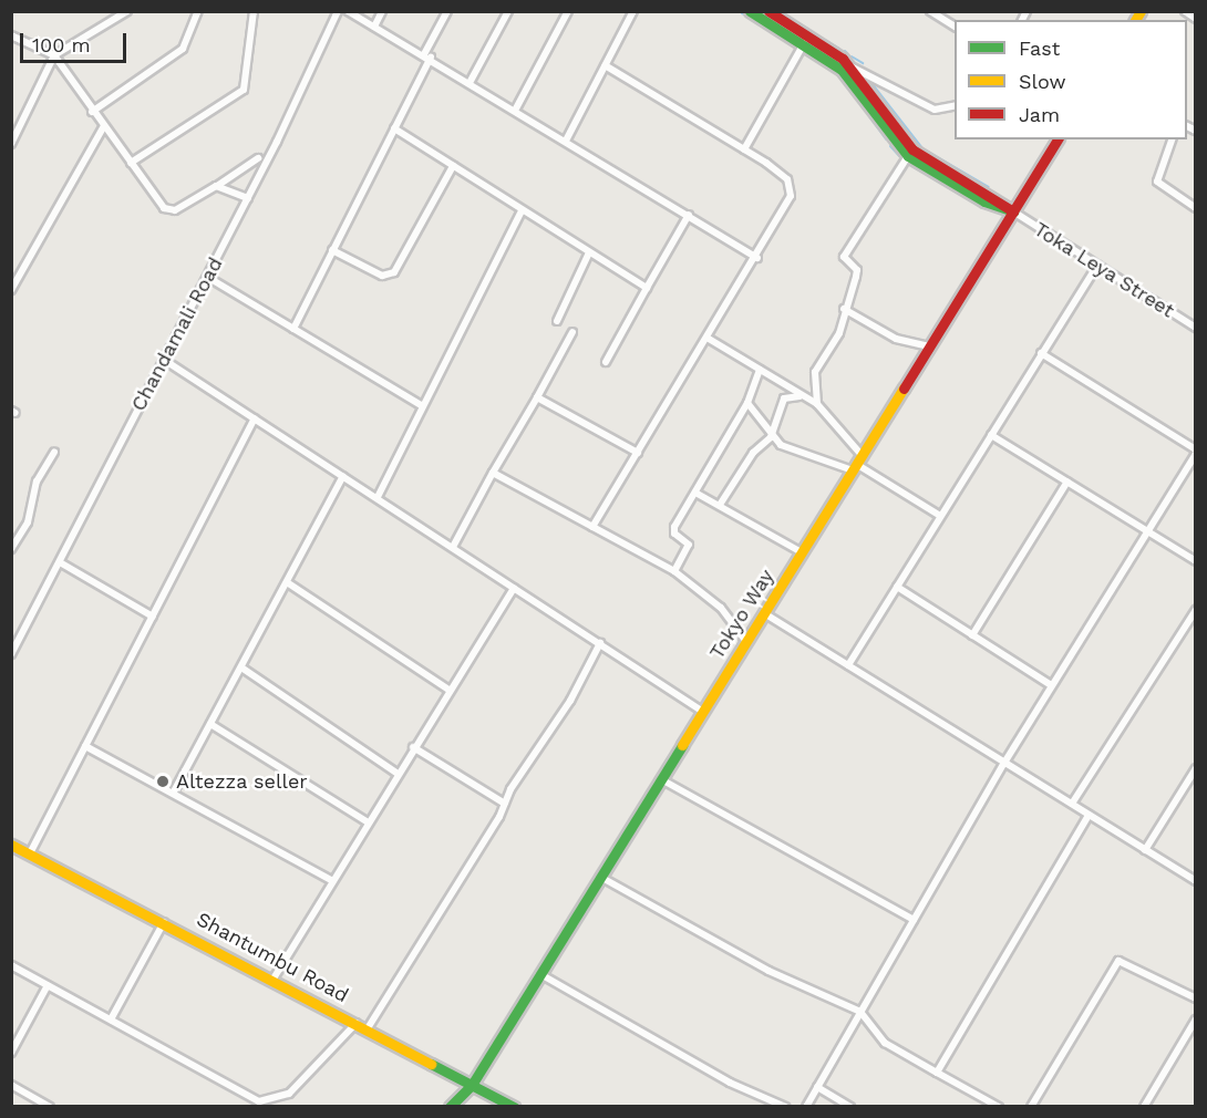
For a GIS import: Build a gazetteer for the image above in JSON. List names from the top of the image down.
{
  "streets": {
    "main road": ["Tokyo Way", "Shantumbu Road"],
    "street": ["Toka Leya Street", "Chandamali Road"]
  },
  "crossings": [
    ["Toka Leya Street", "Tokyo Way"],
    ["Tokyo Way", "Shantumbu Road"]
  ],
  "places": ["Altezza seller"],
  "legend": ["Fast", "Slow", "Jam"],
  "scale_bar": "100 m"
}
